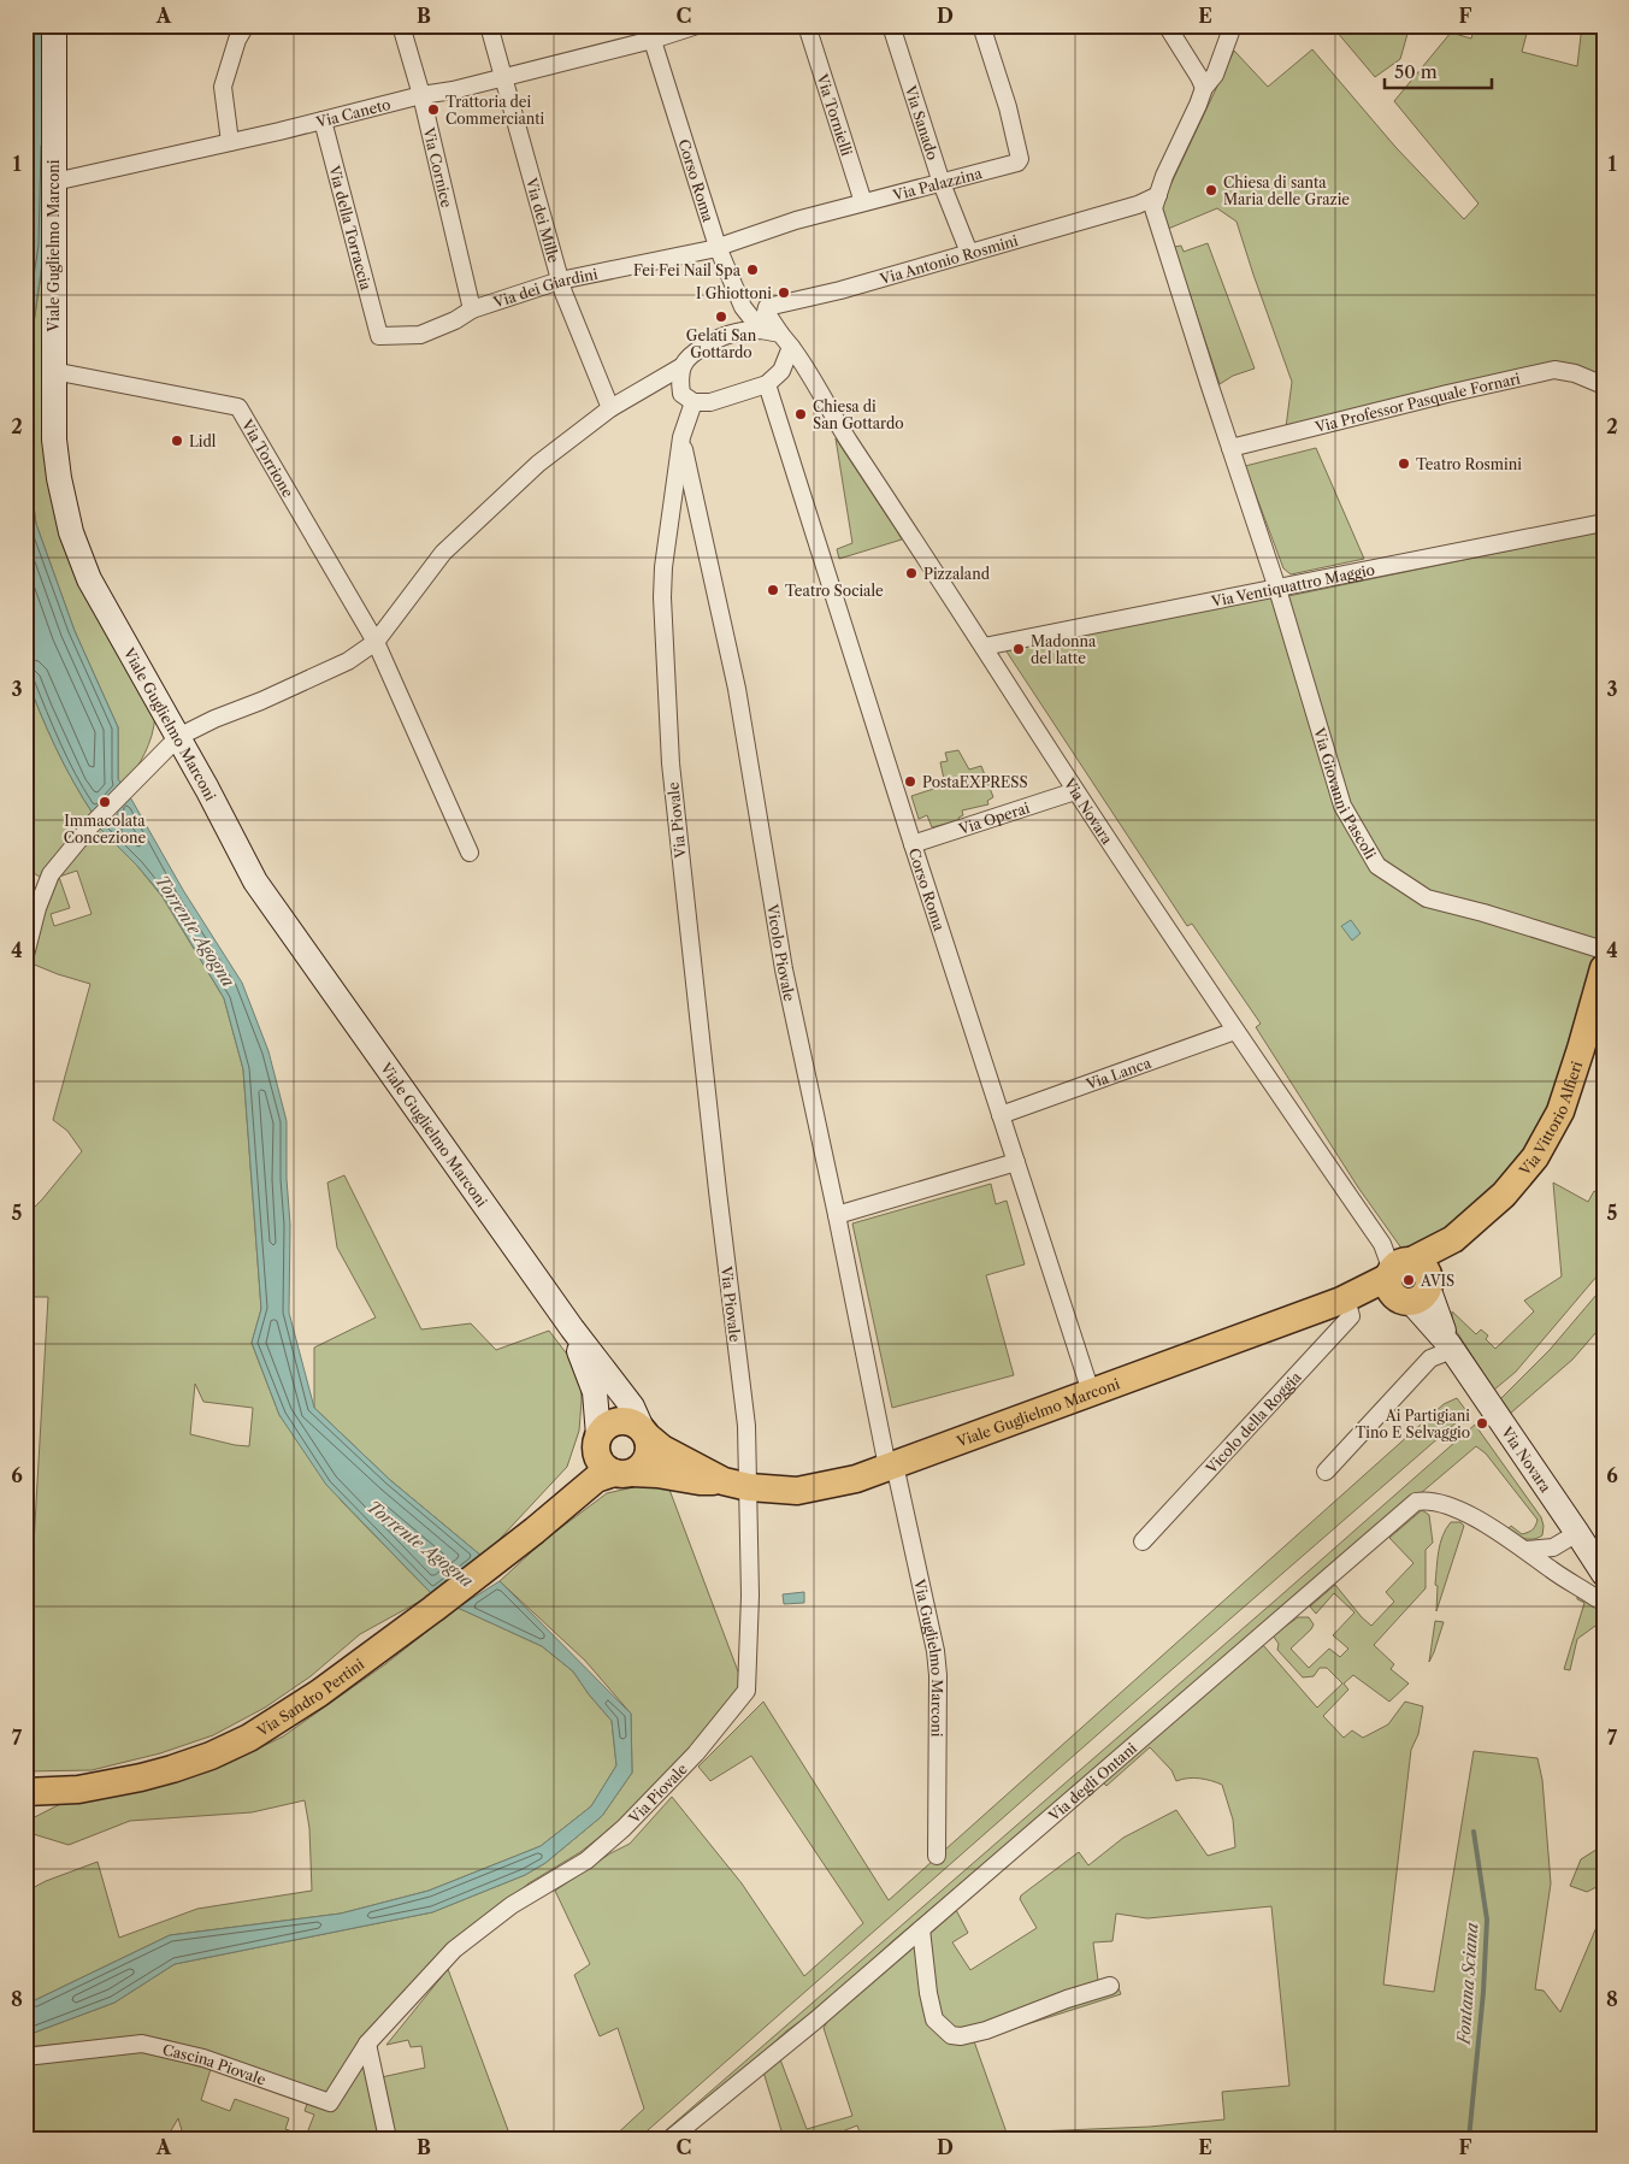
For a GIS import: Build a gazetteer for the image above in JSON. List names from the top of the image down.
{
  "streets": {
    "main road": [
      "Viale Guglielmo Marconi",
      "Via Novara",
      "Via Vittorio Alfieri",
      "Via Sandro Pertini"
    ],
    "street": [
      "Via Caneto",
      "Via Tornielli",
      "Via Sanado",
      "Via Cornice",
      "Corso Roma",
      "Via Palazzina",
      "Via dei Mille",
      "Via della Torraccia",
      "Via Antonio Rosmini",
      "Via dei Giardini",
      "Via Professor Pasquale Fornari",
      "Via Torrione",
      "Via Ventiquattro Maggio",
      "Via Giovanni Pascoli",
      "Via Operai",
      "Via Piovale",
      "Vicolo Piovale",
      "Via Lanca",
      "Vicolo della Roggia",
      "Via Guglielmo Marconi",
      "Via degli Ontani",
      "Cascina Piovale"
    ]
  },
  "crossings": [
    ["Via Caneto", "Via Cornice"],
    ["Via Caneto", "Corso Roma"],
    ["Via Caneto", "Via dei Mille"],
    ["Via Caneto", "Via della Torraccia"],
    ["Via Caneto", "Viale Guglielmo Marconi"],
    ["Via Tornielli", "Via Palazzina"],
    ["Via Sanado", "Via Palazzina"],
    ["Via Sanado", "Via Antonio Rosmini"],
    ["Via Cornice", "Via dei Giardini"],
    ["Corso Roma", "Via Palazzina"],
    ["Corso Roma", "Viale Guglielmo Marconi"],
    ["Corso Roma", "Via dei Giardini"],
    ["Corso Roma", "Via Operai"],
    ["Corso Roma", "Via Lanca"],
    ["Via Palazzina", "Via dei Giardini"],
    ["Via dei Mille", "Via dei Giardini"],
    ["Via della Torraccia", "Via dei Giardini"],
    ["Viale Guglielmo Marconi", "Via Torrione"],
    ["Viale Guglielmo Marconi", "Via Novara"],
    ["Viale Guglielmo Marconi", "Via Piovale"],
    ["Viale Guglielmo Marconi", "Vicolo Piovale"],
    ["Viale Guglielmo Marconi", "Via Vittorio Alfieri"],
    ["Viale Guglielmo Marconi", "Vicolo della Roggia"],
    ["Viale Guglielmo Marconi", "Via Guglielmo Marconi"],
    ["Viale Guglielmo Marconi", "Via Sandro Pertini"],
    ["Via Antonio Rosmini", "Via Novara"],
    ["Via Ventiquattro Maggio", "Via Giovanni Pascoli"],
    ["Via Ventiquattro Maggio", "Via Novara"],
    ["Via Novara", "Via Operai"],
    ["Via Novara", "Via Lanca"],
    ["Via Novara", "Via Vittorio Alfieri"],
    ["Via Piovale", "Vicolo Piovale"],
    ["Via Piovale", "Cascina Piovale"],
    ["Vicolo Piovale", "Via Guglielmo Marconi"]
  ],
  "water": ["Torrente Agogna", "Fontana Sciana"],
  "places": [
    "Trattoria dei Commercianti",
    "Chiesa di santa Maria delle Grazie",
    "Fei Fei Nail Spa",
    "I Ghiottoni",
    "Gelati San Gottardo",
    "Chiesa di San Gottardo",
    "Lidl",
    "Teatro Rosmini",
    "Pizzaland",
    "Teatro Sociale",
    "Madonna del latte",
    "PostaEXPRESS",
    "Immacolata Concezione",
    "AVIS",
    "Ai Partigiani Tino E Selvaggio"
  ],
  "scale_bar": "50 m",
  "grid": {
    "columns": [
      "A",
      "B",
      "C",
      "D",
      "E",
      "F"
    ],
    "rows": [
      "1",
      "2",
      "3",
      "4",
      "5",
      "6",
      "7",
      "8"
    ]
  }
}
